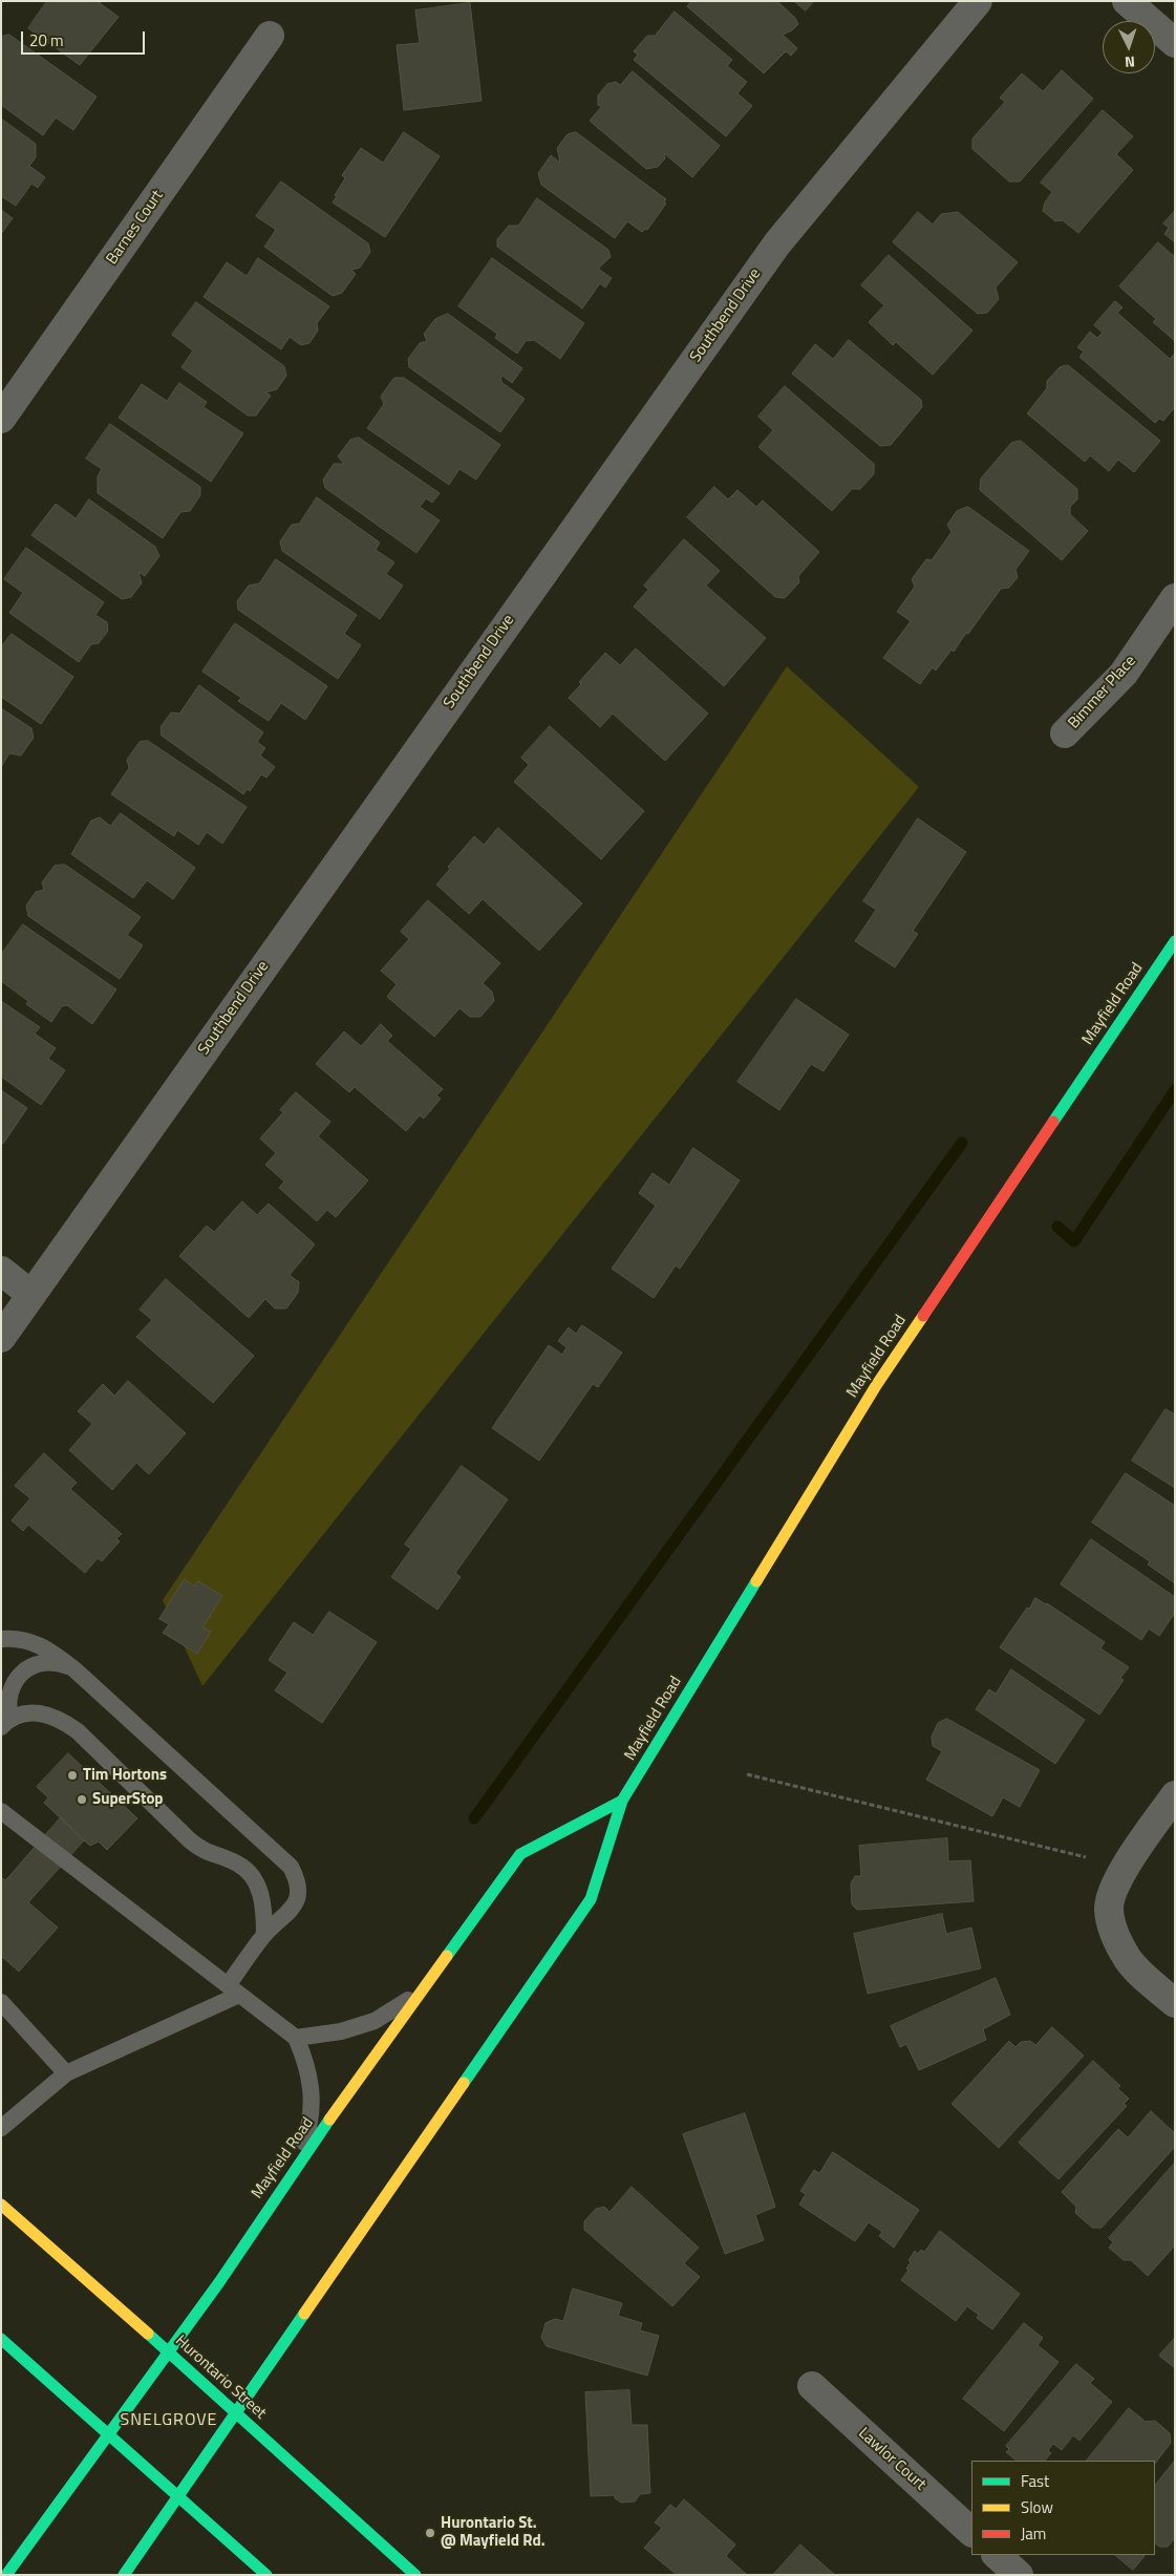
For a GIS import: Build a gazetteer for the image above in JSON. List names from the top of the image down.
{
  "streets": {
    "main road": ["Mayfield Road", "Hurontario Street"],
    "street": [
      "Barnes Court",
      "Southbend Drive",
      "Bimmer Place",
      "Lawlor Court"
    ]
  },
  "crossings": [
    ["Mayfield Road", "Hurontario Street"]
  ],
  "districts": ["SNELGROVE"],
  "places": ["Tim Hortons", "SuperStop", "Hurontario St. @ Mayfield Rd."],
  "legend": ["Fast", "Slow", "Jam"],
  "scale_bar": "20 m",
  "north": "bottom"
}
